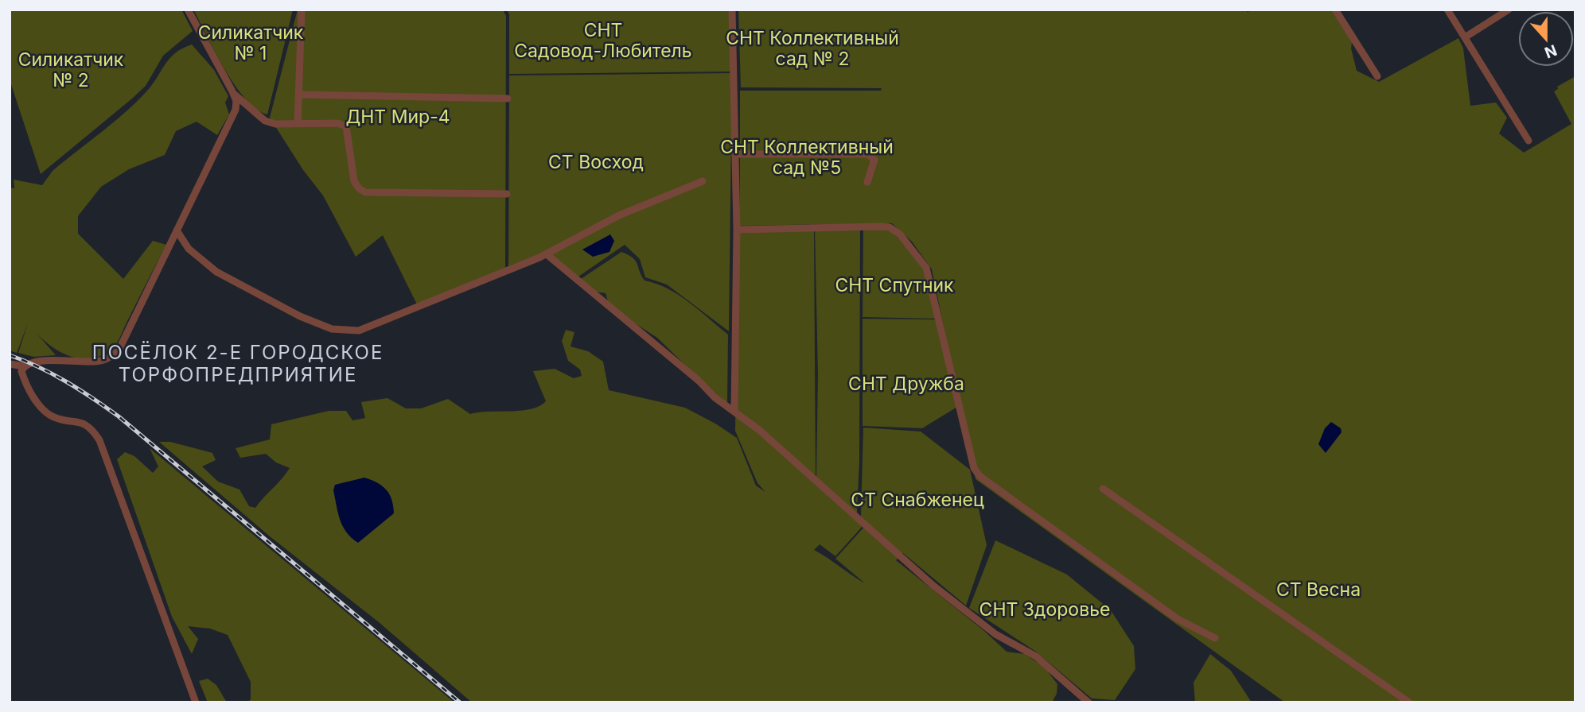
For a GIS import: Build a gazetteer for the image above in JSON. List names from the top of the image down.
{
  "districts": ["ПОСЁЛОК 2-Е ГОРОДСКОЕ ТОРФОПРЕДПРИЯТИЕ"],
  "parks": [
    "СНТ Садовод-Любитель",
    "Силикатчик № 1",
    "СНТ Коллективный сад № 2",
    "Силикатчик № 2",
    "ДНТ Мир-4",
    "СНТ Коллективный сад №5",
    "СТ Восход",
    "СНТ Спутник",
    "СНТ Дружба",
    "СТ Снабженец",
    "СТ Весна",
    "СНТ Здоровье"
  ],
  "north": "bottom"
}
